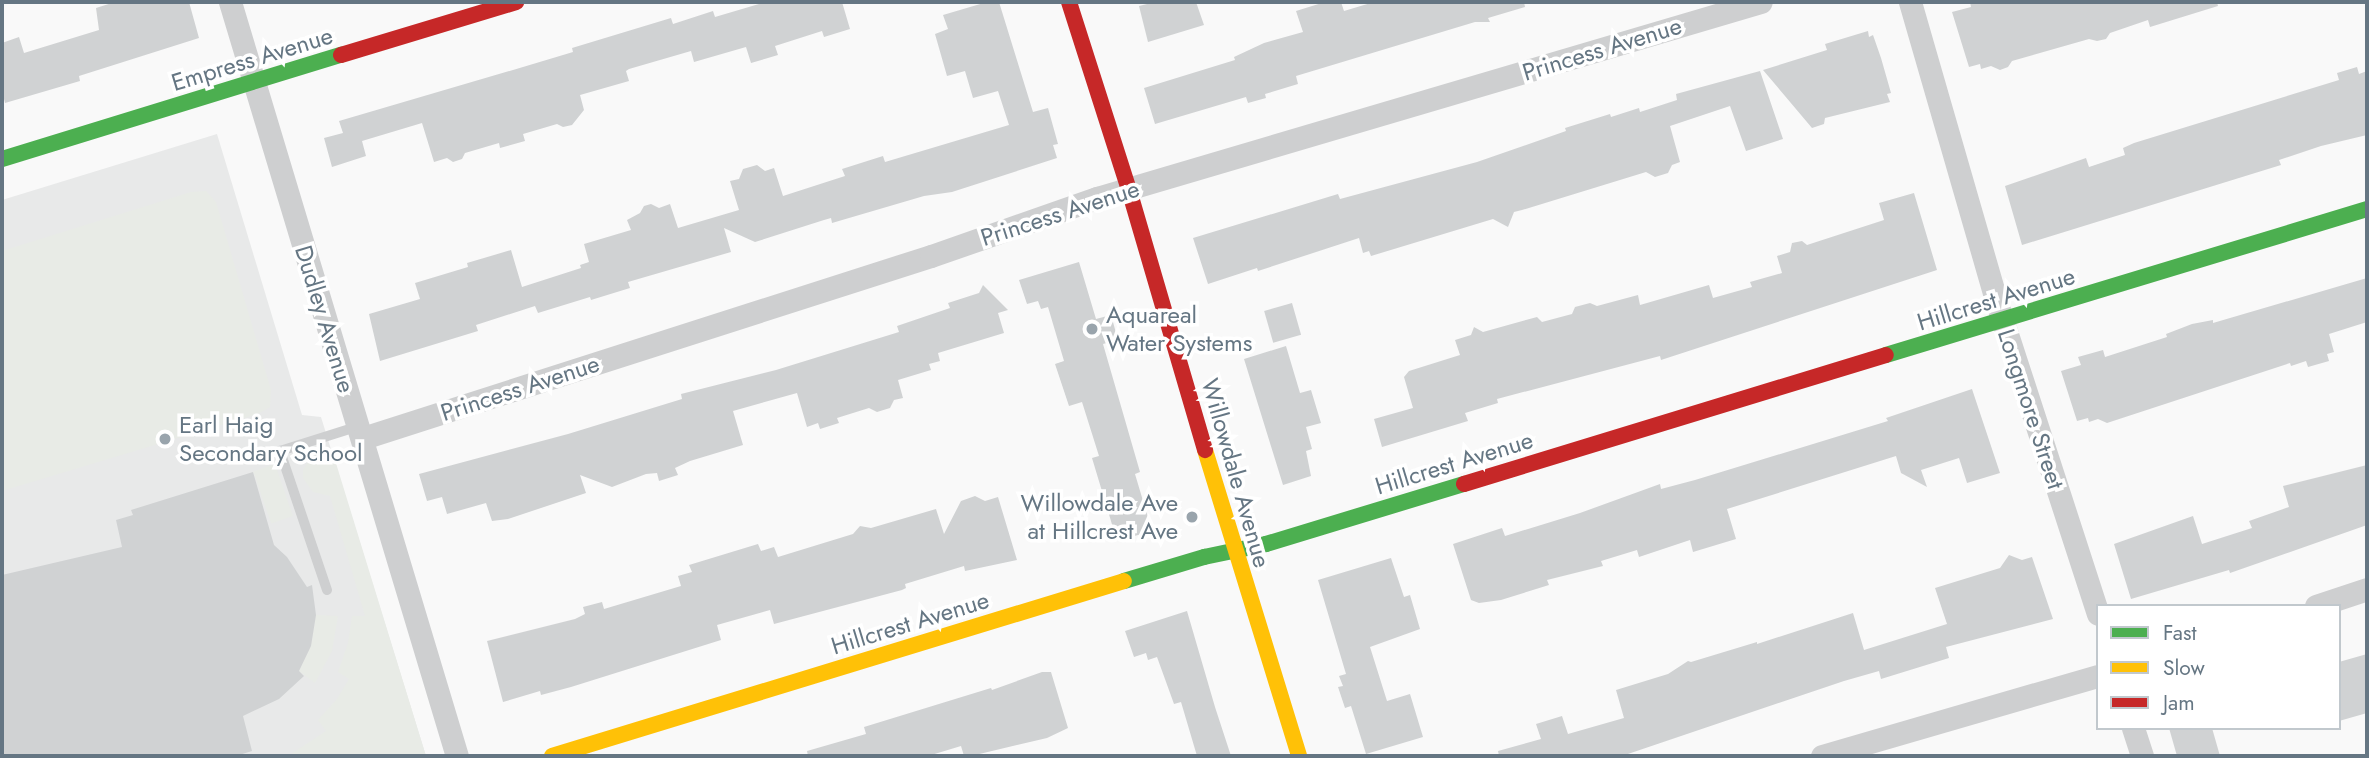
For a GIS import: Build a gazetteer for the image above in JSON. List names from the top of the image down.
{
  "streets": {
    "street": [
      "Princess Avenue",
      "Empress Avenue",
      "Hillcrest Avenue",
      "Dudley Avenue",
      "Longmore Street",
      "Willowdale Avenue"
    ]
  },
  "crossings": [
    ["Princess Avenue", "Dudley Avenue"],
    ["Princess Avenue", "Willowdale Avenue"],
    ["Empress Avenue", "Dudley Avenue"],
    ["Hillcrest Avenue", "Longmore Street"],
    ["Hillcrest Avenue", "Willowdale Avenue"]
  ],
  "places": ["Aquareal Water Systems", "Earl Haig Secondary School", "Willowdale Ave at Hillcrest Ave"],
  "legend": ["Fast", "Slow", "Jam"]
}
